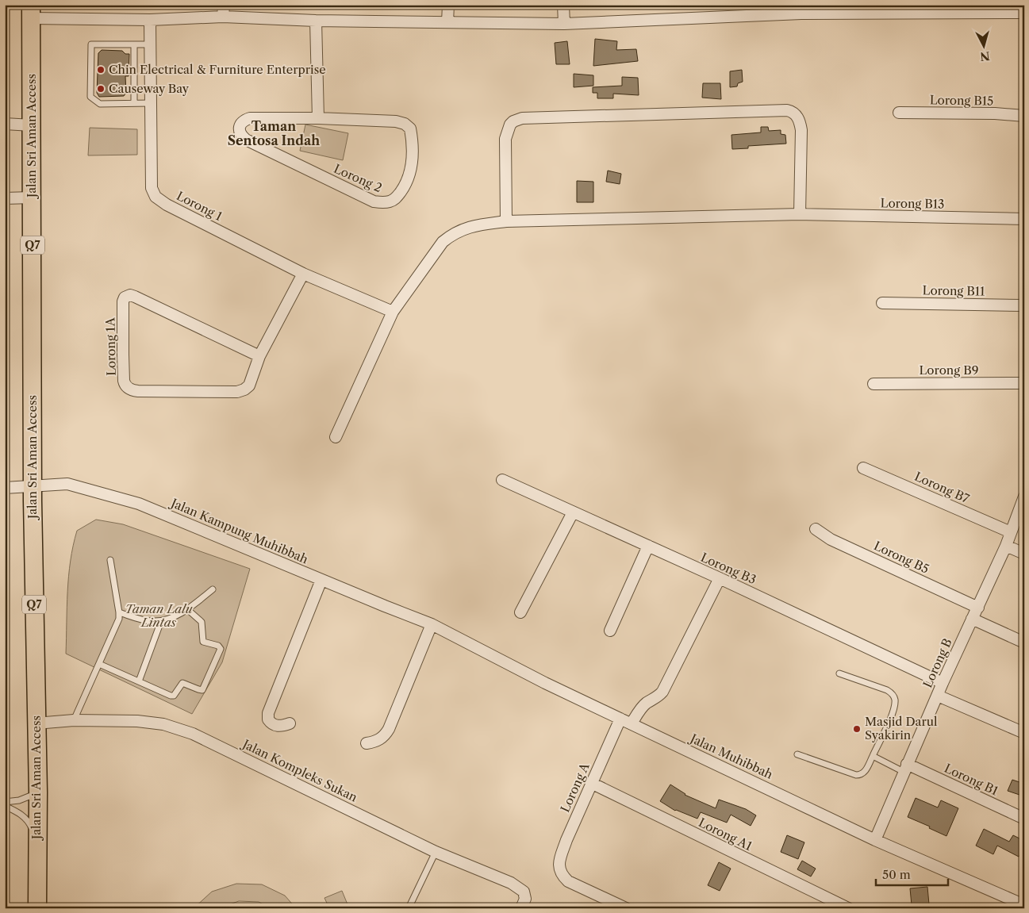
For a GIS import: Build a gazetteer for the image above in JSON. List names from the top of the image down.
{
  "streets": {
    "main road": ["Jalan Sri Aman Access", "Q7"],
    "street": [
      "Lorong B15",
      "Lorong 2",
      "Lorong B13",
      "Lorong 1",
      "Lorong B11",
      "Lorong 1A",
      "Lorong B9",
      "Lorong B7",
      "Jalan Kampung Muhibbah",
      "Lorong B5",
      "Lorong B3",
      "Lorong B",
      "Jalan Muhibbah",
      "Jalan Kompleks Sukan",
      "Lorong B1",
      "Lorong A",
      "Lorong A1"
    ]
  },
  "crossings": [
    ["Jalan Sri Aman Access", "Jalan Kampung Muhibbah"],
    ["Jalan Sri Aman Access", "Jalan Kompleks Sukan"],
    ["Lorong B13", "Lorong 1"],
    ["Lorong 1", "Lorong 1A"],
    ["Lorong B7", "Lorong B"],
    ["Jalan Kampung Muhibbah", "Jalan Muhibbah"],
    ["Lorong B5", "Lorong B"],
    ["Lorong B3", "Lorong B"],
    ["Lorong B", "Jalan Muhibbah"],
    ["Lorong B", "Lorong B1"],
    ["Jalan Muhibbah", "Lorong A"],
    ["Lorong A", "Lorong A1"]
  ],
  "districts": ["Taman Sentosa Indah"],
  "parks": ["Taman Lalu Lintas"],
  "places": ["Chin Electrical & Furniture Enterprise", "Causeway Bay", "Masjid Darul Syakirin"],
  "scale_bar": "50 m",
  "north": "bottom"
}
